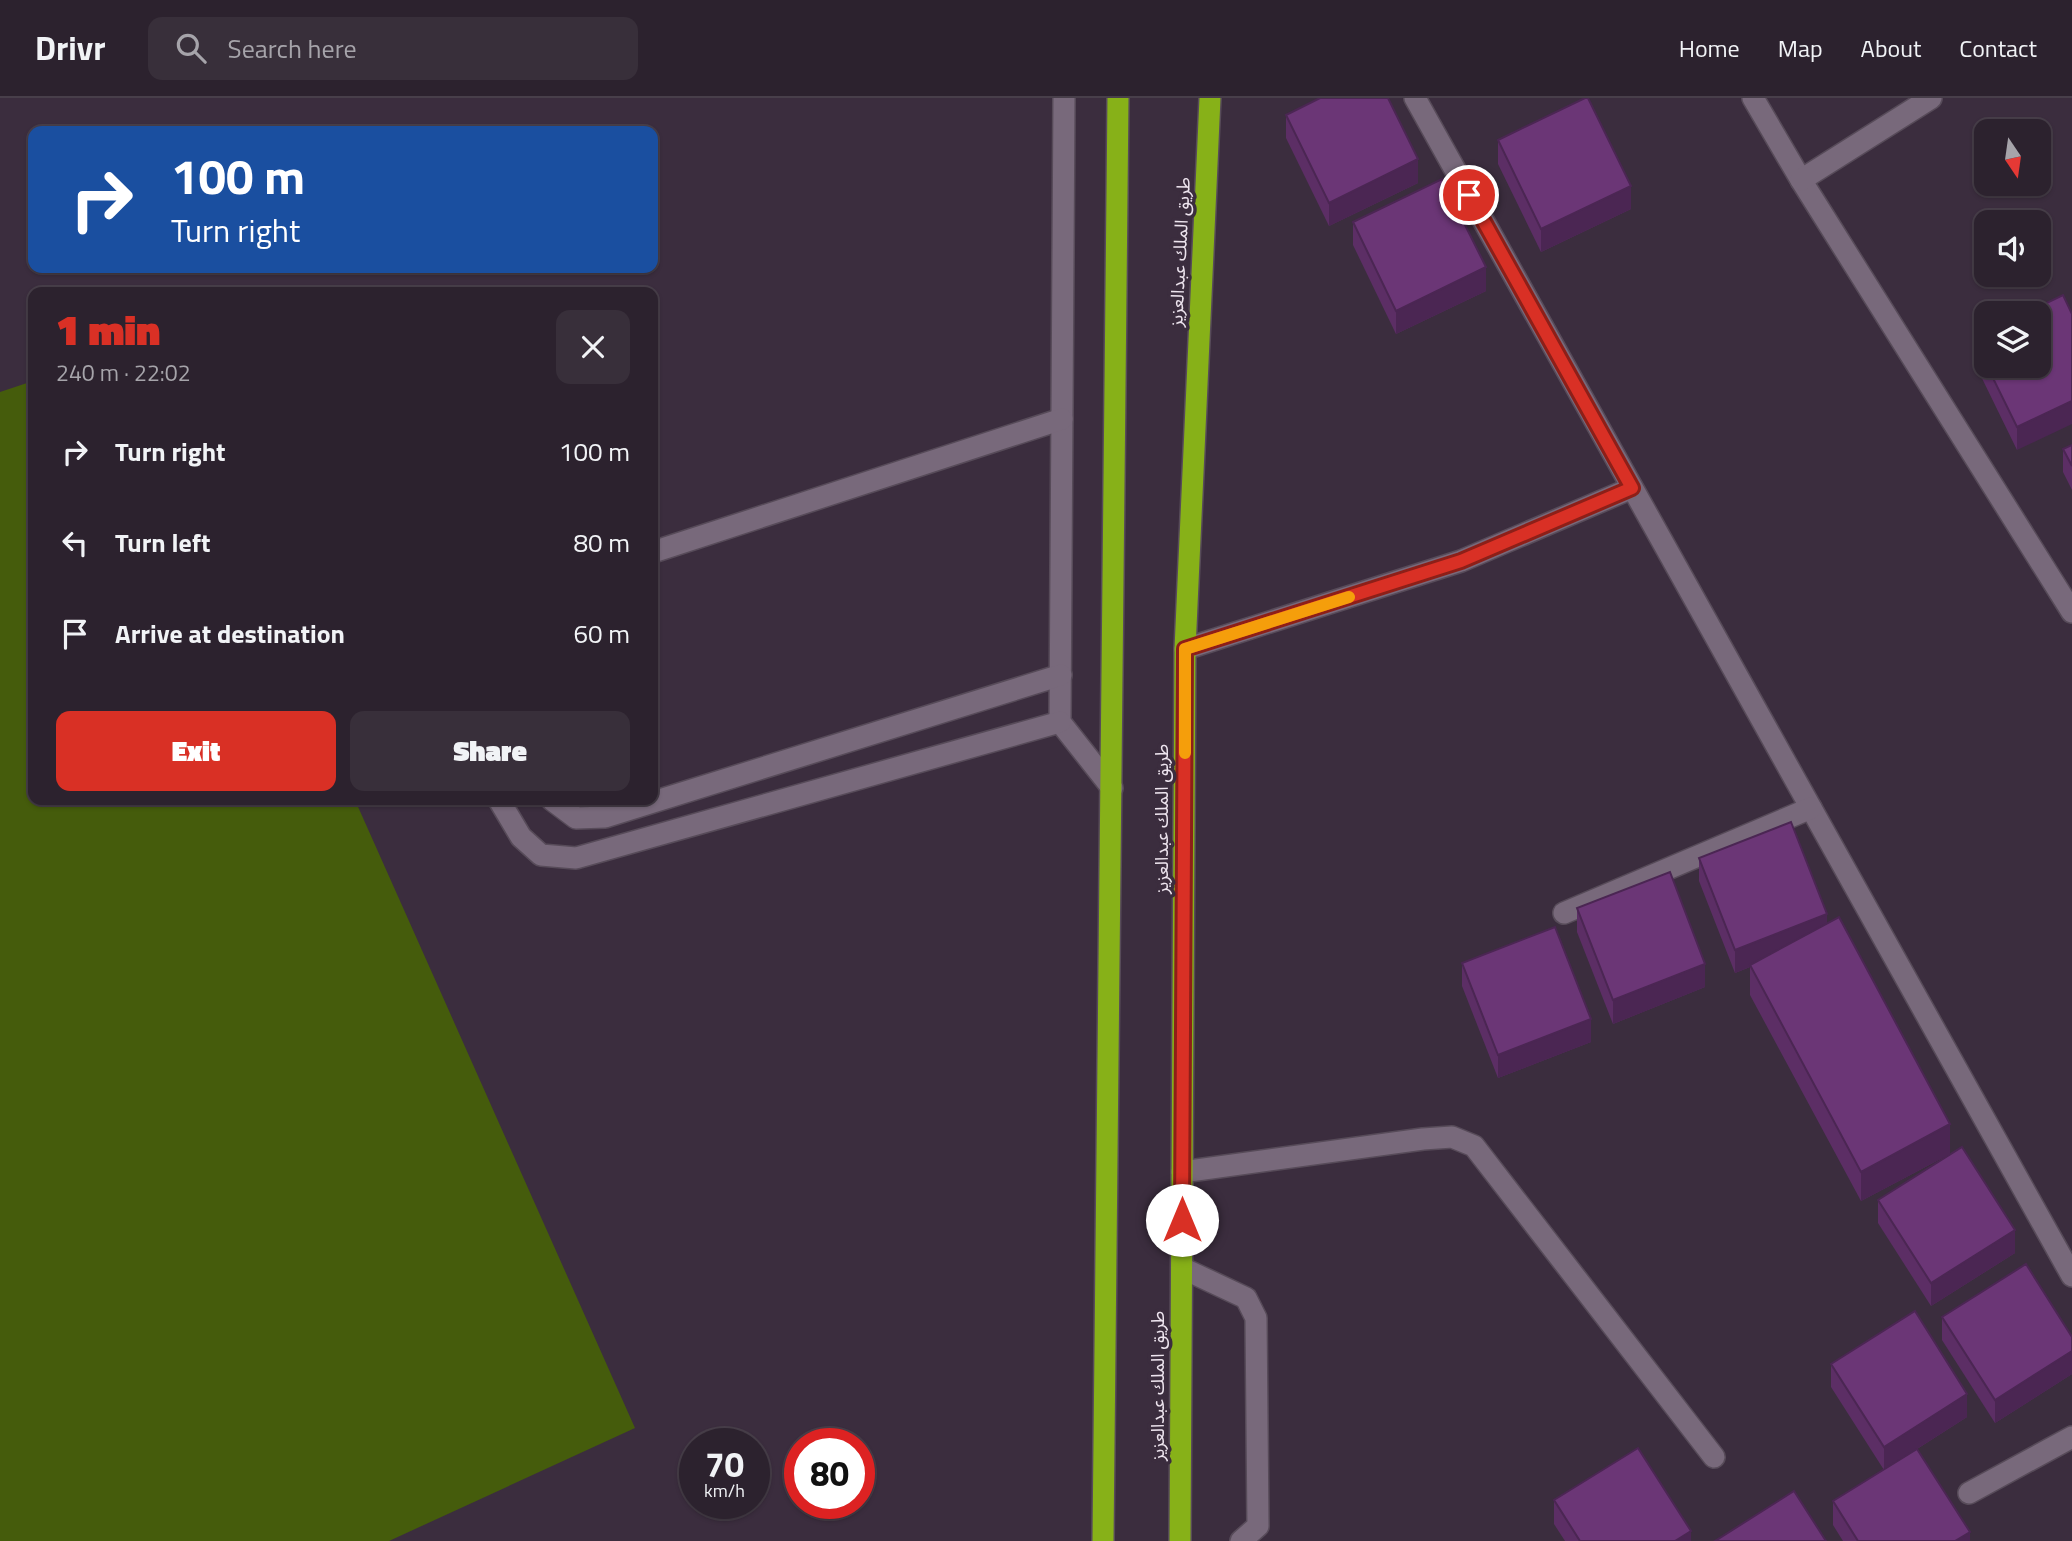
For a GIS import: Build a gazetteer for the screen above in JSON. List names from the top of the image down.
{
  "streets": {
    "highway": ["طريق الملك عبدالعزيز"]
  },
  "north": "bottom",
  "page": {
    "header": "Drivr",
    "search": "Search here",
    "nav": [
      "Home",
      "Map",
      "About",
      "Contact"
    ],
    "turn": ["100 m", "Turn right"],
    "heading": ["1 min", "240 m · 22:02"],
    "list": [
      {
        "name": "Turn right",
        "value": "100 m"
      },
      {
        "name": "Turn left",
        "value": "80 m"
      },
      {
        "name": "Arrive at destination",
        "value": "60 m"
      }
    ],
    "buttons": ["Exit", "Share"],
    "speed": "70 km/h",
    "limit": "80"
  }
}
